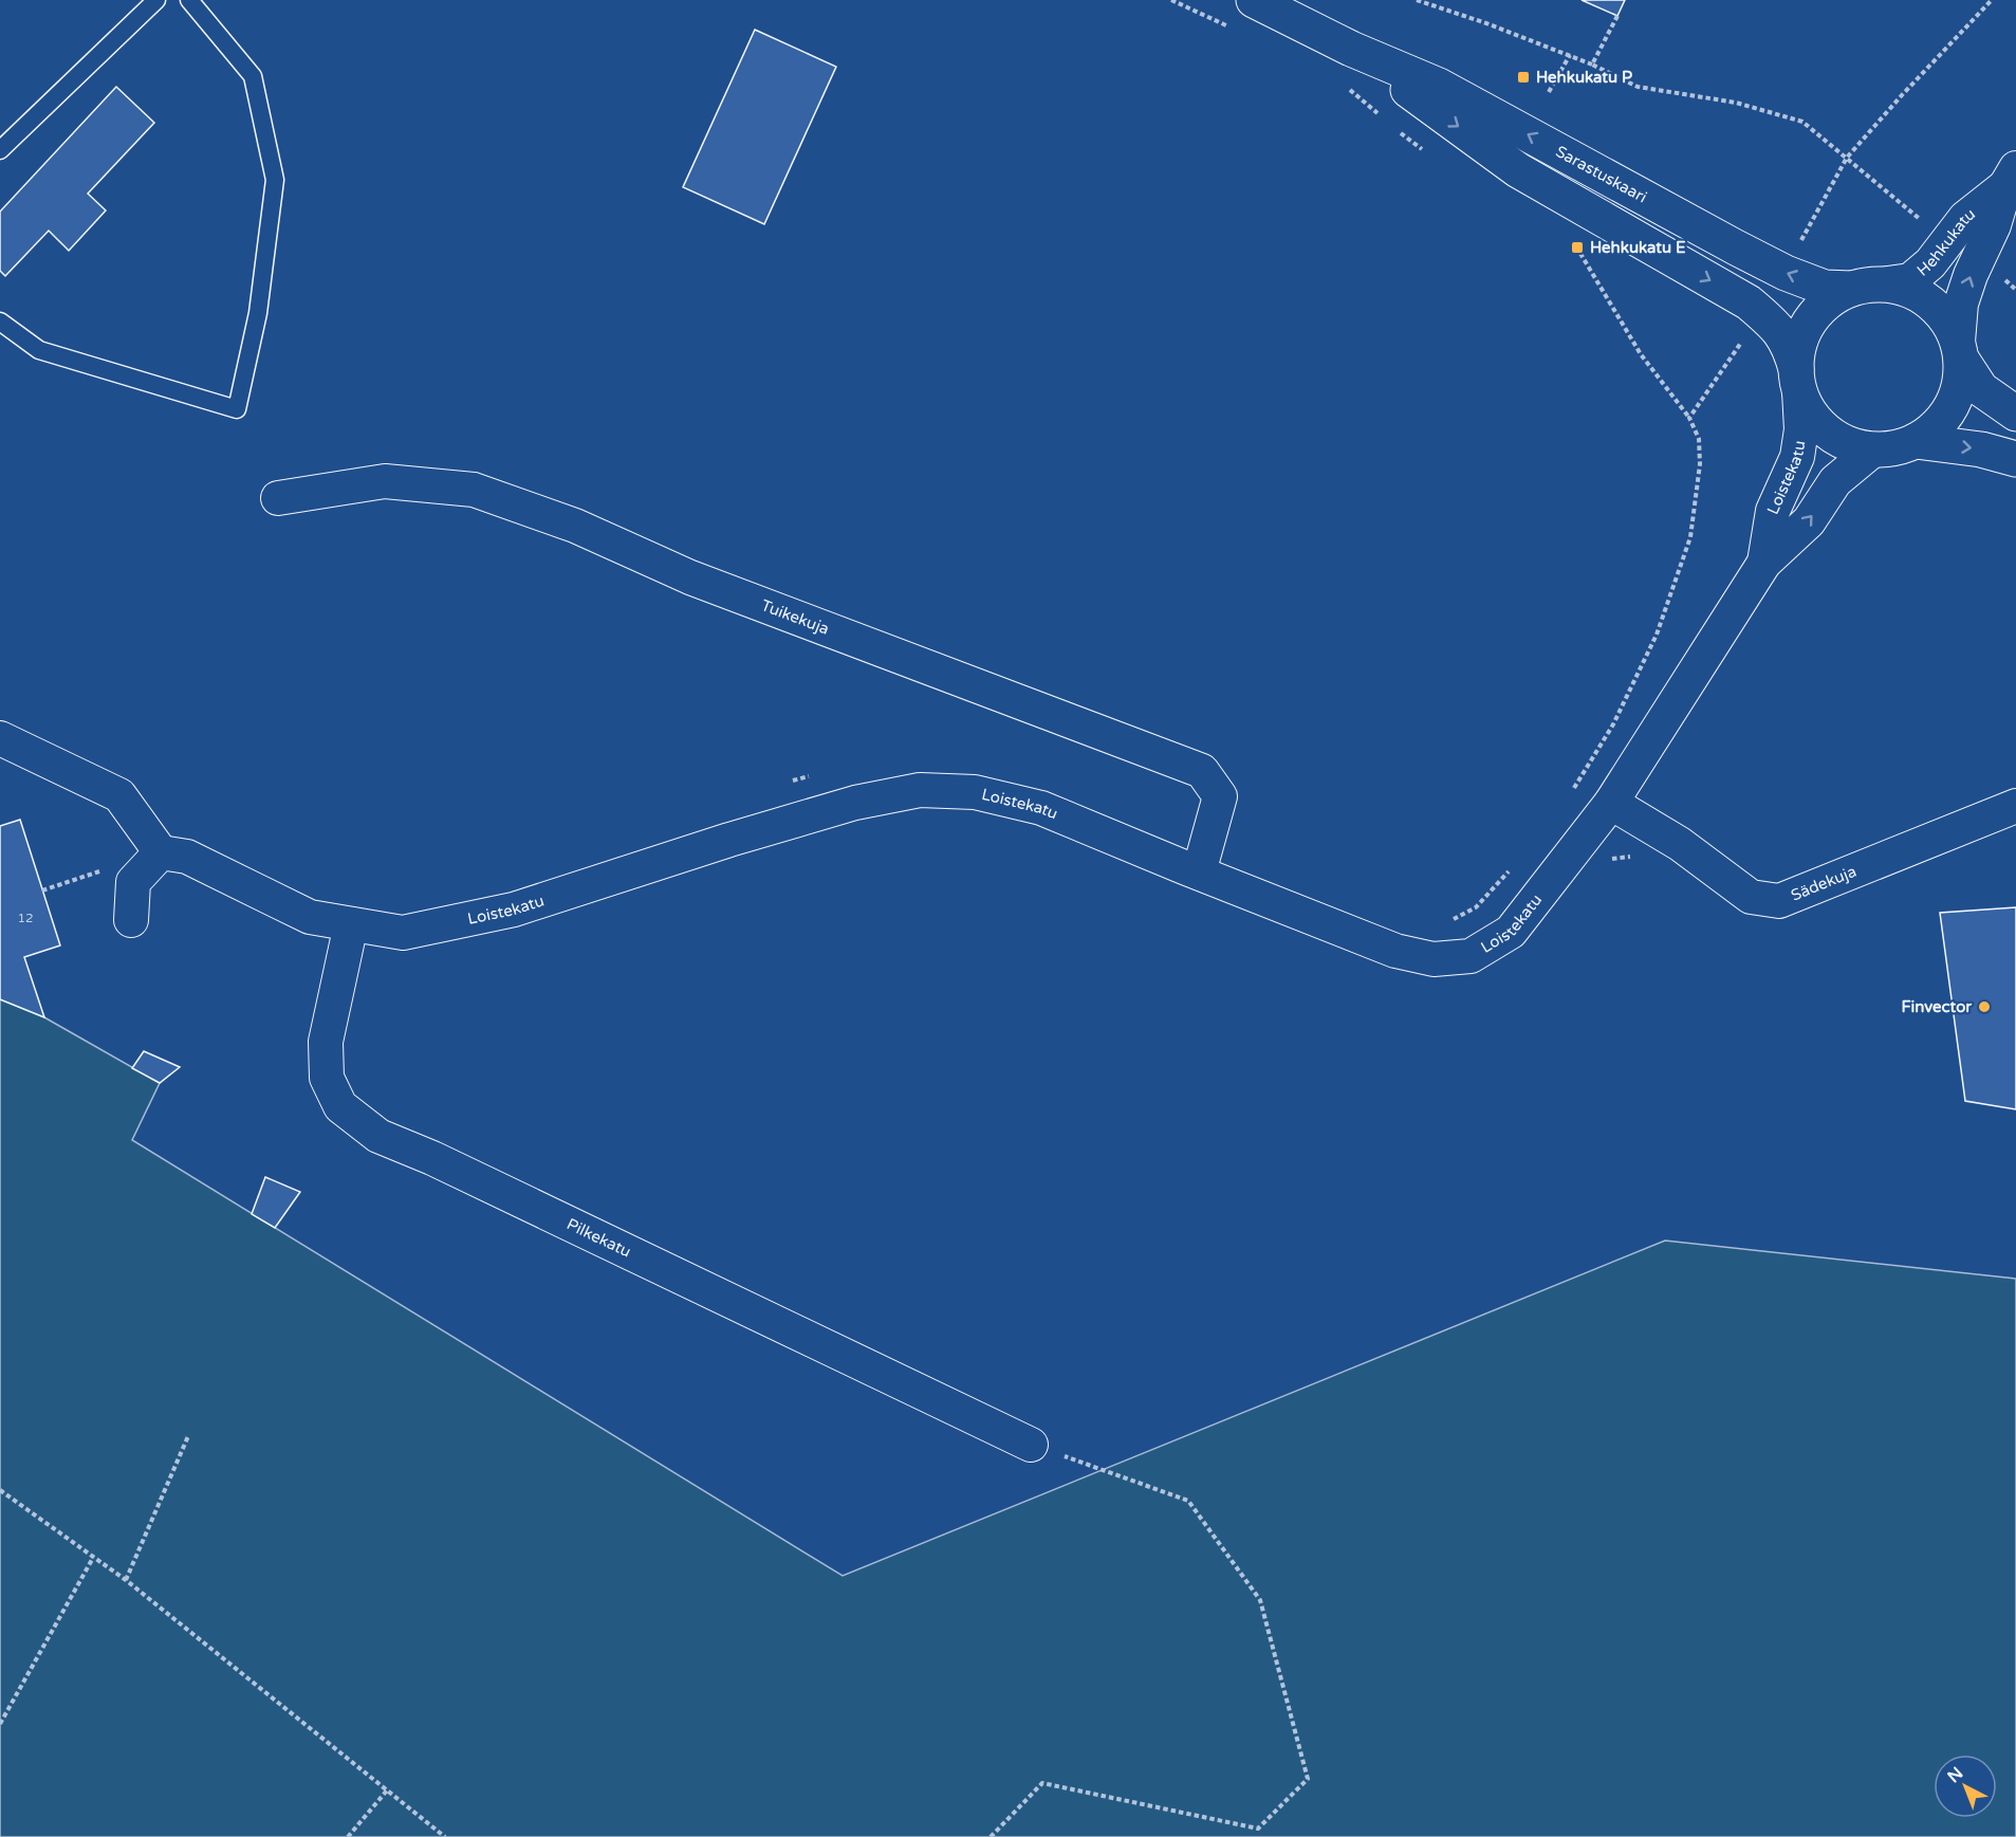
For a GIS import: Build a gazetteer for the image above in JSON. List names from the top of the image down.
{
  "streets": {
    "street": [
      "Sarastuskaari",
      "Hehkukatu",
      "Loistekatu",
      "Tuikekuja",
      "Sädekuja",
      "Pilkekatu"
    ]
  },
  "crossings": [
    ["Sarastuskaari", "Hehkukatu"],
    ["Sarastuskaari", "Loistekatu"],
    ["Hehkukatu", "Loistekatu"],
    ["Loistekatu", "Tuikekuja"],
    ["Loistekatu", "Sädekuja"],
    ["Loistekatu", "Pilkekatu"]
  ],
  "one_way": ["Hehkukatu"],
  "places": {
    "transit": ["Hehkukatu P", "Hehkukatu E"],
    "other": ["Finvector"]
  },
  "house_numbers": ["12"],
  "north": "top left"
}
